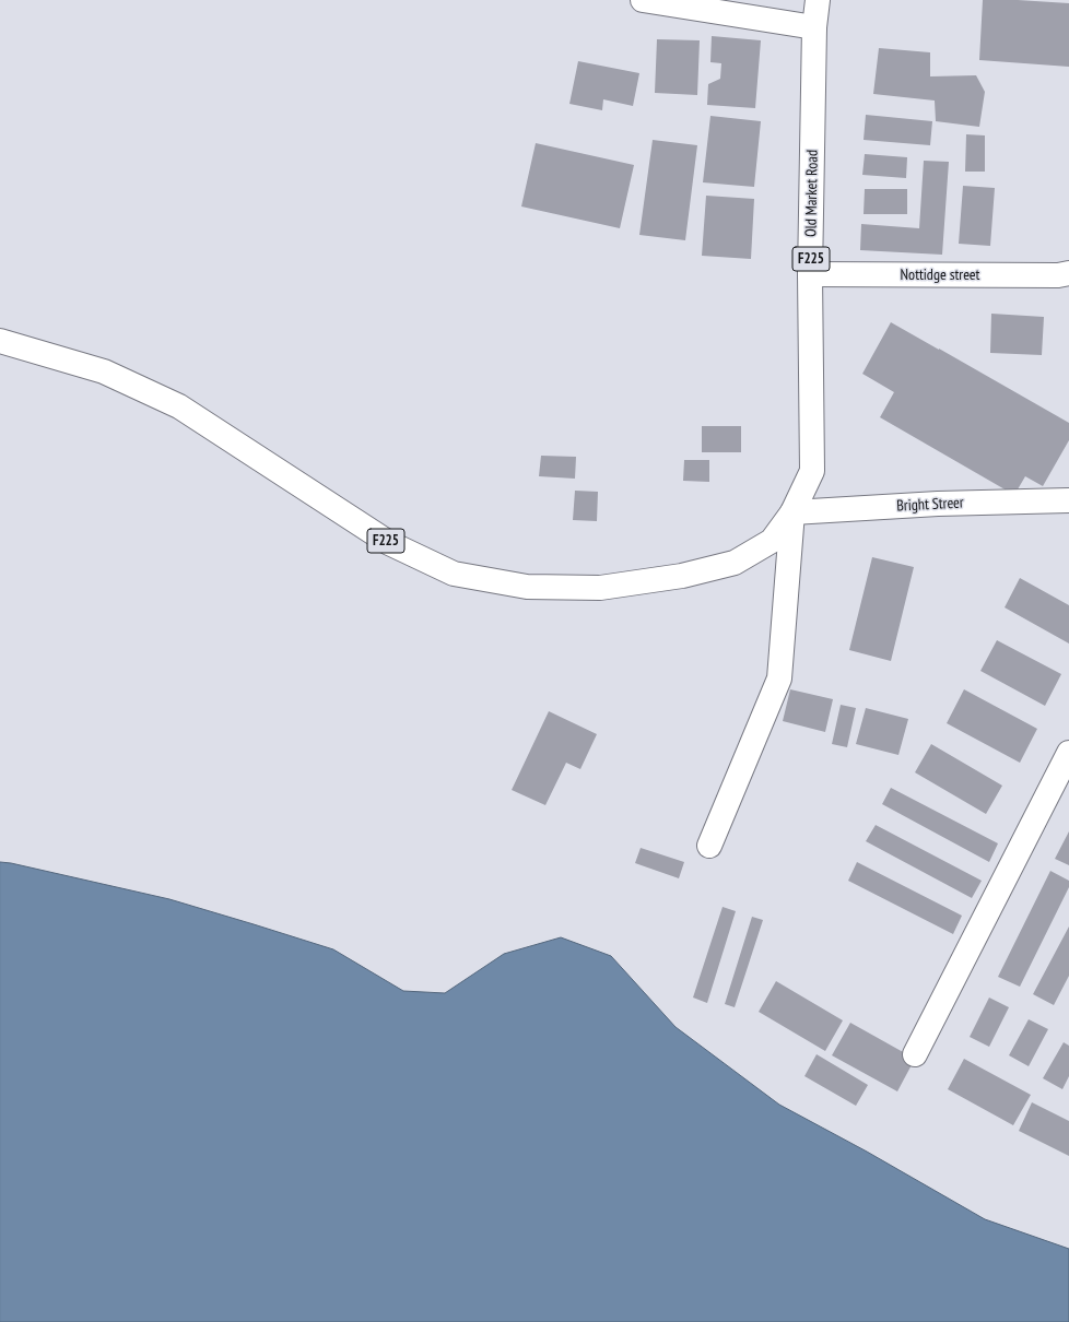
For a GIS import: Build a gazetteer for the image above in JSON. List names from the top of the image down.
{
  "streets": {
    "main road": [
      "Old Market Road",
      "F225",
      "Nottidge street",
      "Bright Streer"
    ]
  },
  "crossings": [
    ["Old Market Road", "F225"],
    ["Old Market Road", "Nottidge street"],
    ["Old Market Road", "Bright Streer"],
    ["F225", "Bright Streer"]
  ]
}
